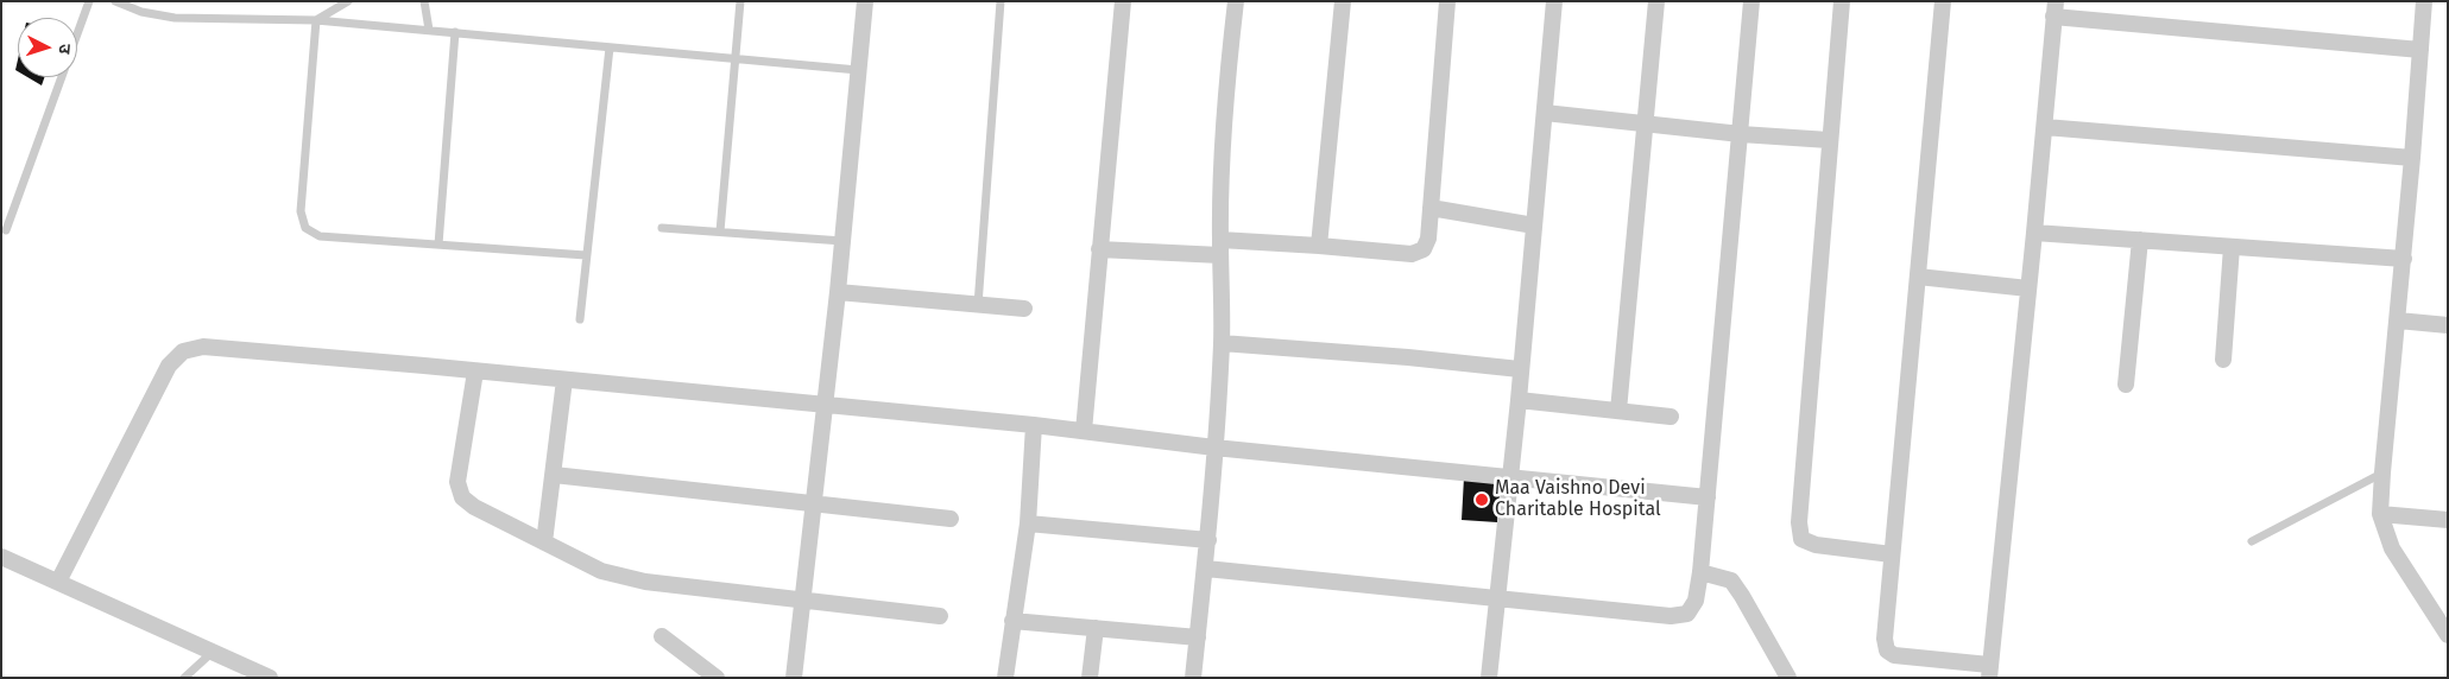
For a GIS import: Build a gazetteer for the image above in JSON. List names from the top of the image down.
{
  "places": ["Maa Vaishno Devi Charitable Hospital"],
  "north": "right"
}
